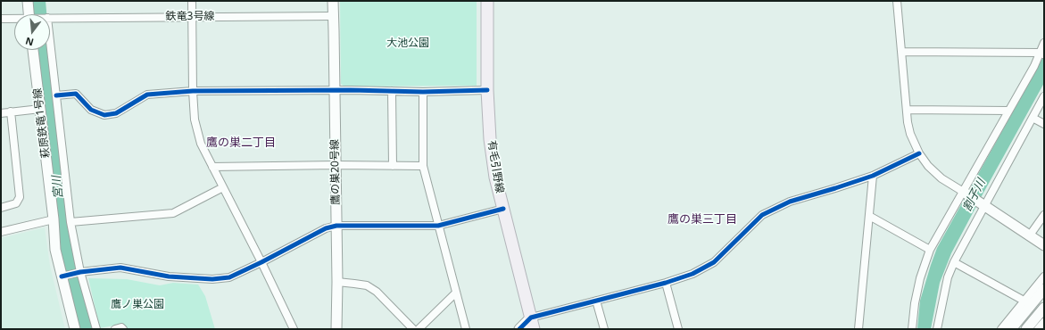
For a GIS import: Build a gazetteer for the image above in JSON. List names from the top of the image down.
{
  "streets": {
    "main road": ["有毛引野線"],
    "street": ["鉄竜3号線", "萩原鉄竜1号線", "鷹の巣20号線"]
  },
  "crossings": [
    ["鉄竜3号線", "鷹の巣20号線"]
  ],
  "districts": ["鷹の巣二丁目", "鷹の巣三丁目"],
  "water": ["宮川", "割子川"],
  "parks": ["大池公園", "鷹ノ巣公園"],
  "north": "bottom"
}
